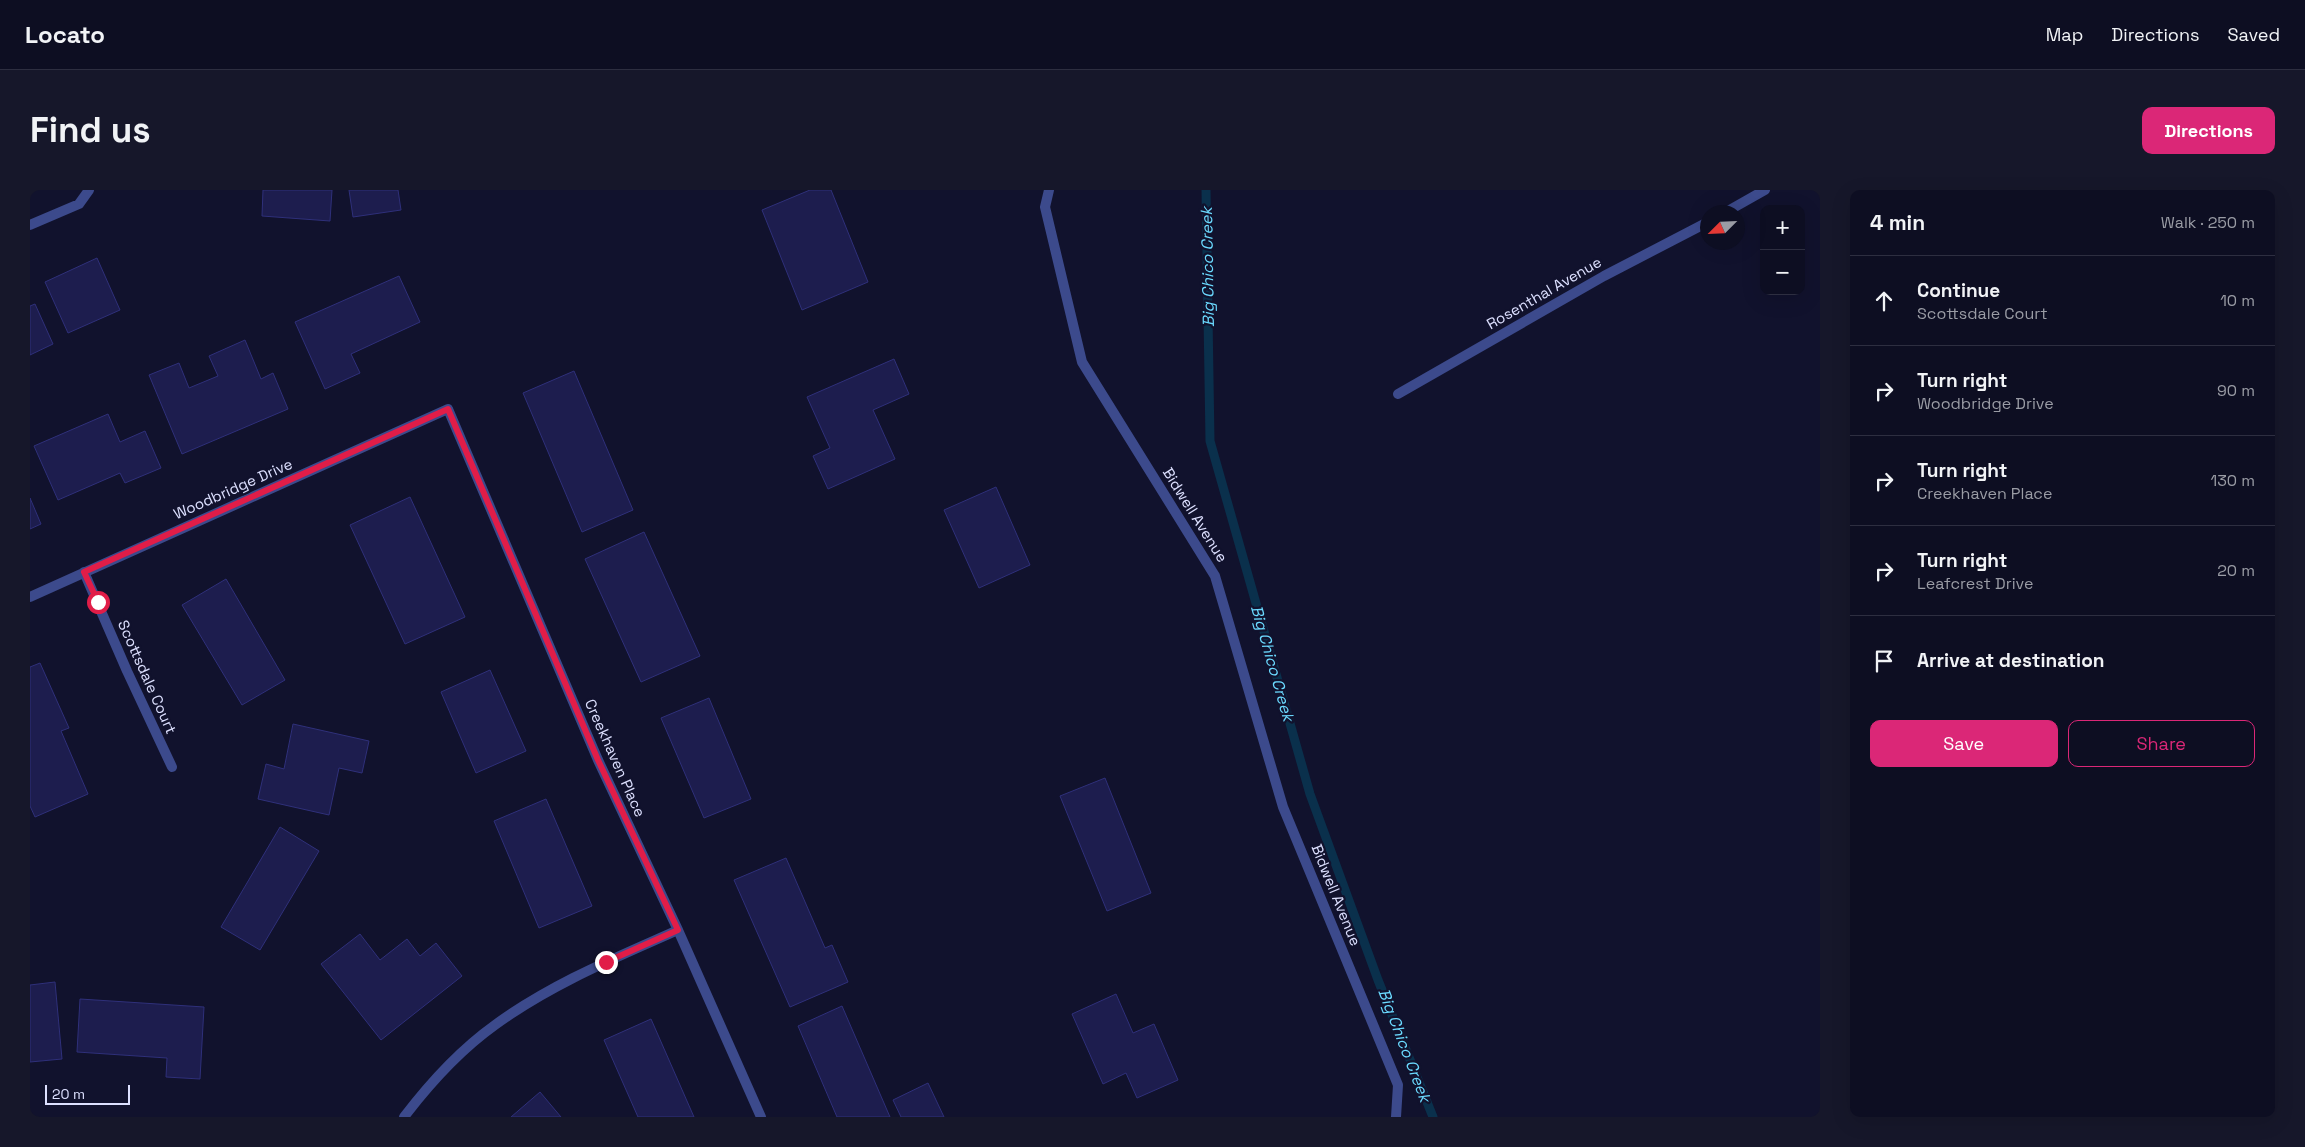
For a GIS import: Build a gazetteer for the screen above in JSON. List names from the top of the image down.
{
  "streets": {
    "street": [
      "Rosenthal Avenue",
      "Woodbridge Drive",
      "Bidwell Avenue",
      "Scottsdale Court",
      "Creekhaven Place"
    ]
  },
  "crossings": [
    ["Woodbridge Drive", "Scottsdale Court"],
    ["Woodbridge Drive", "Creekhaven Place"]
  ],
  "water": ["Big Chico Creek"],
  "scale_bar": "20 m",
  "north": "bottom left",
  "page": {
    "header": "Locato",
    "nav": ["Map", "Directions", "Saved"],
    "buttons": [
      "Directions",
      ["Save", "Share"]
    ],
    "title": "Find us",
    "heading": ["4 min", "Walk · 250 m"],
    "map_buttons": ["+", "−"],
    "list": [
      ["Continue", "Scottsdale Court", "10 m"],
      ["Turn right", "Woodbridge Drive", "90 m"],
      ["Turn right", "Creekhaven Place", "130 m"],
      ["Turn right", "Leafcrest Drive", "20 m"],
      "Arrive at destination"
    ],
    "scale": "20 m"
  }
}
